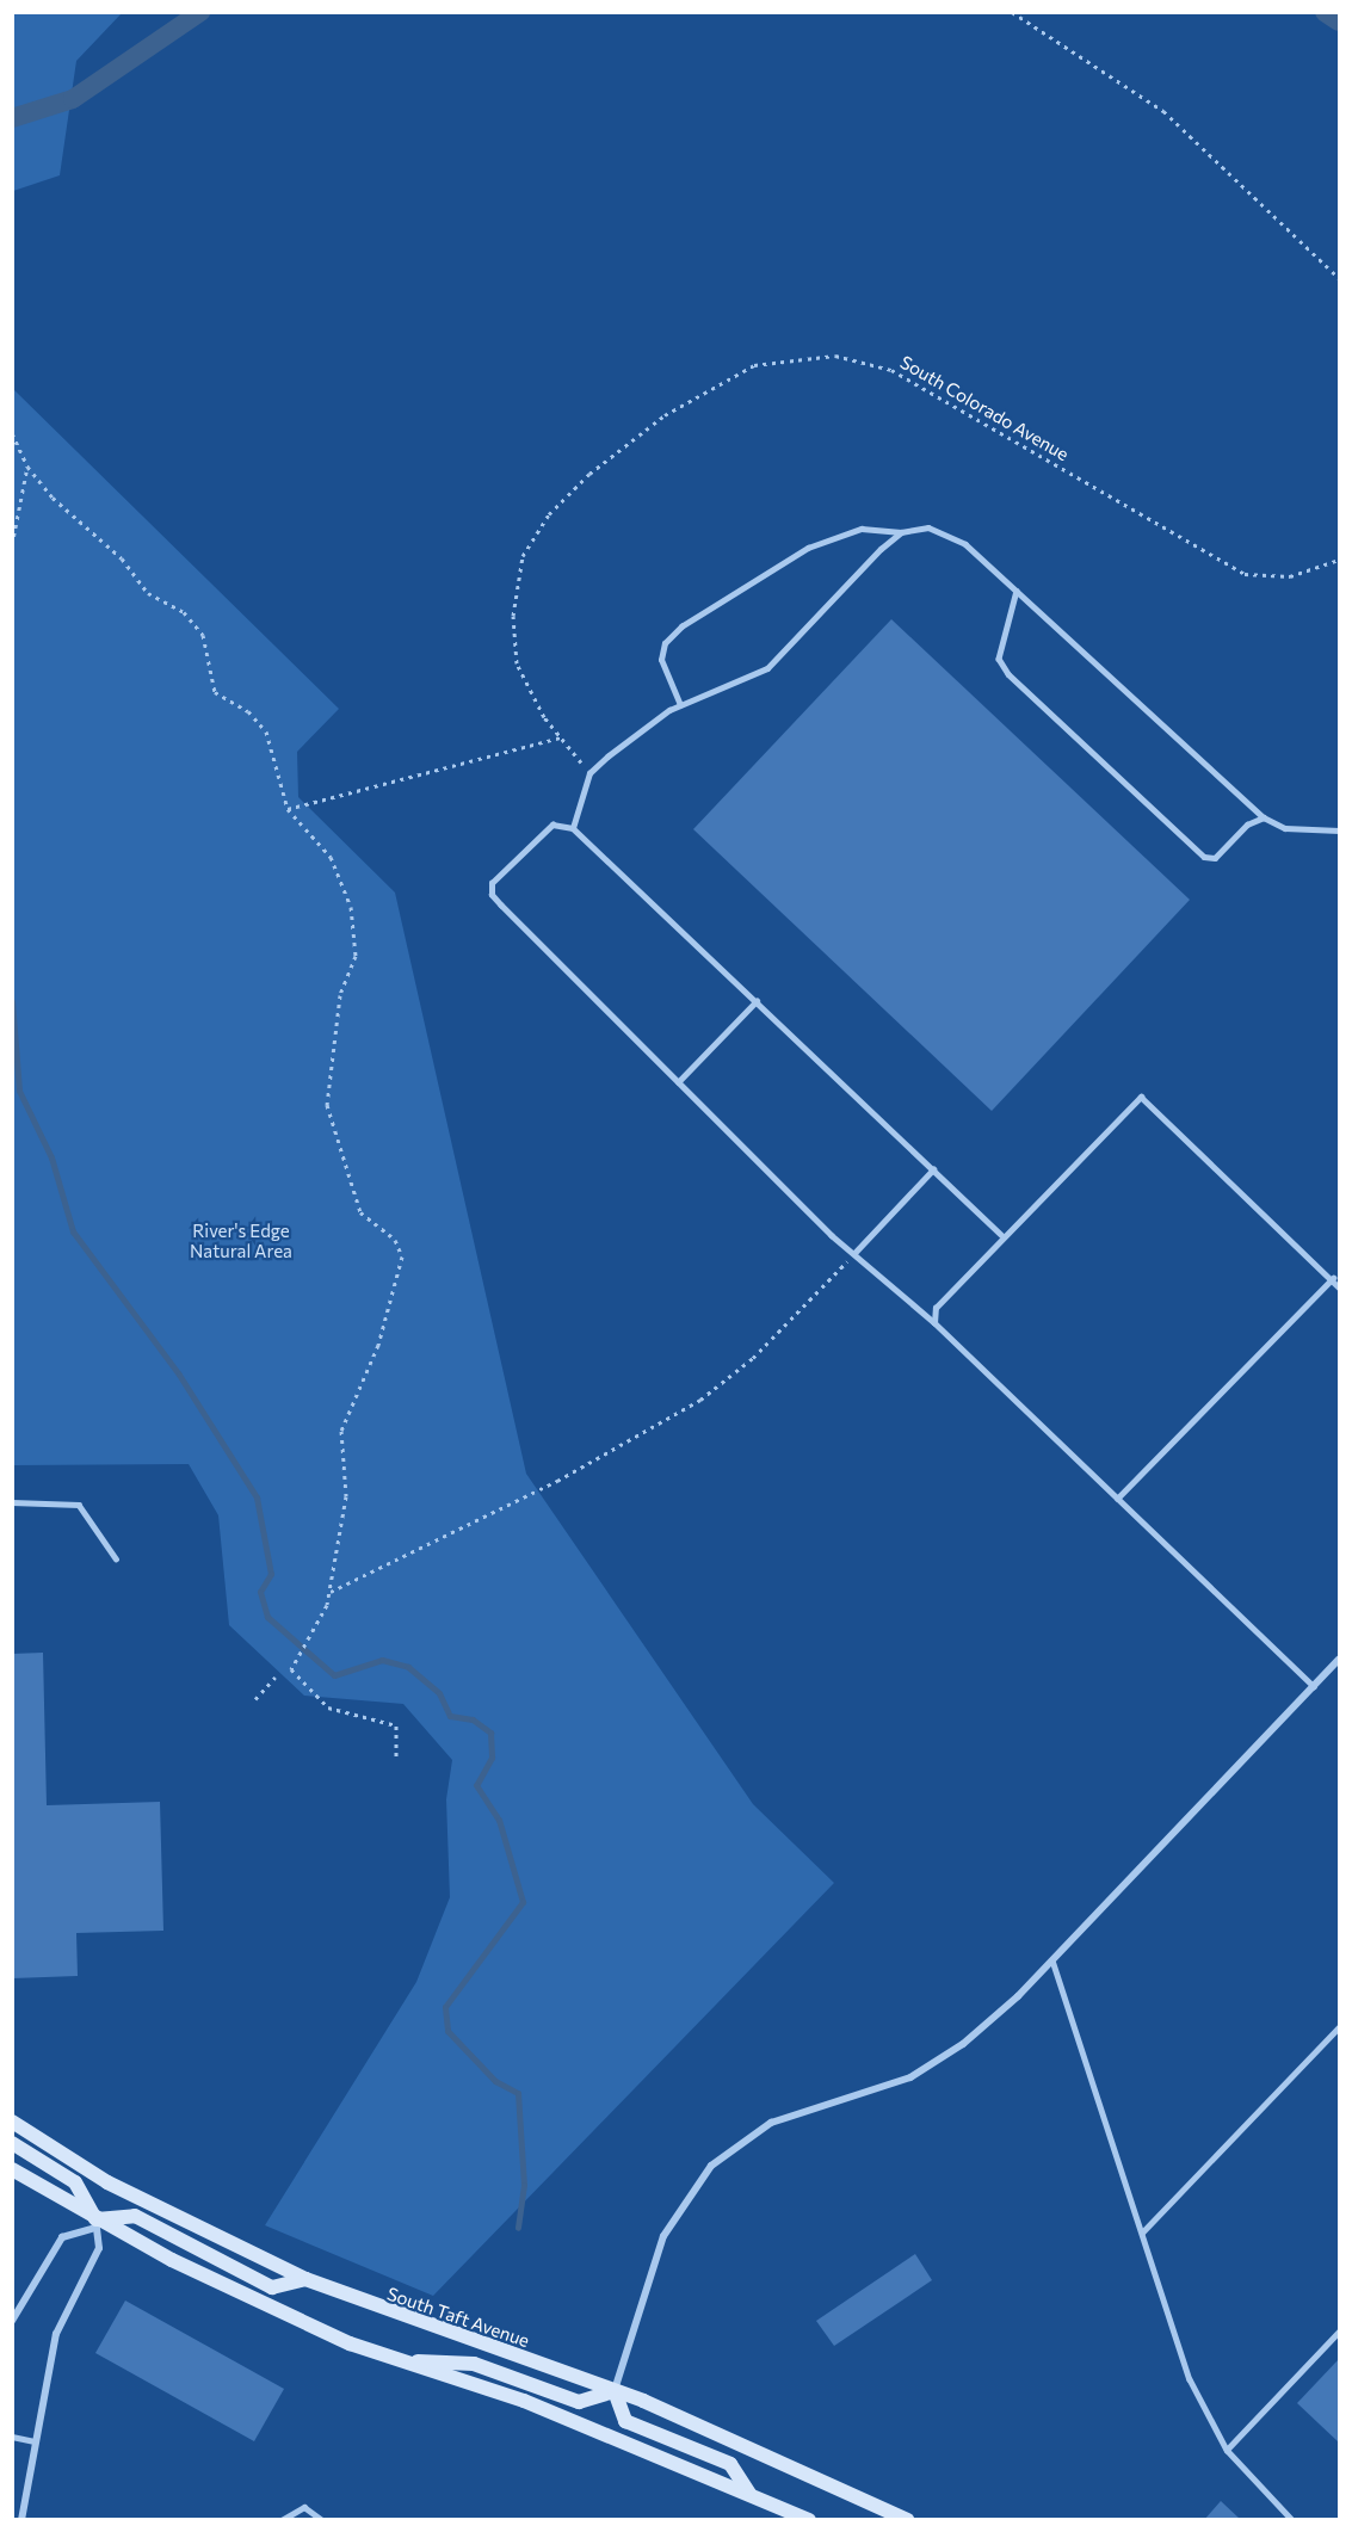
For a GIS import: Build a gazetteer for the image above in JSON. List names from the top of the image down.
{
  "streets": {
    "main road": ["South Taft Avenue"],
    "path": ["South Colorado Avenue"]
  },
  "parks": ["River's Edge Natural Area"]
}
